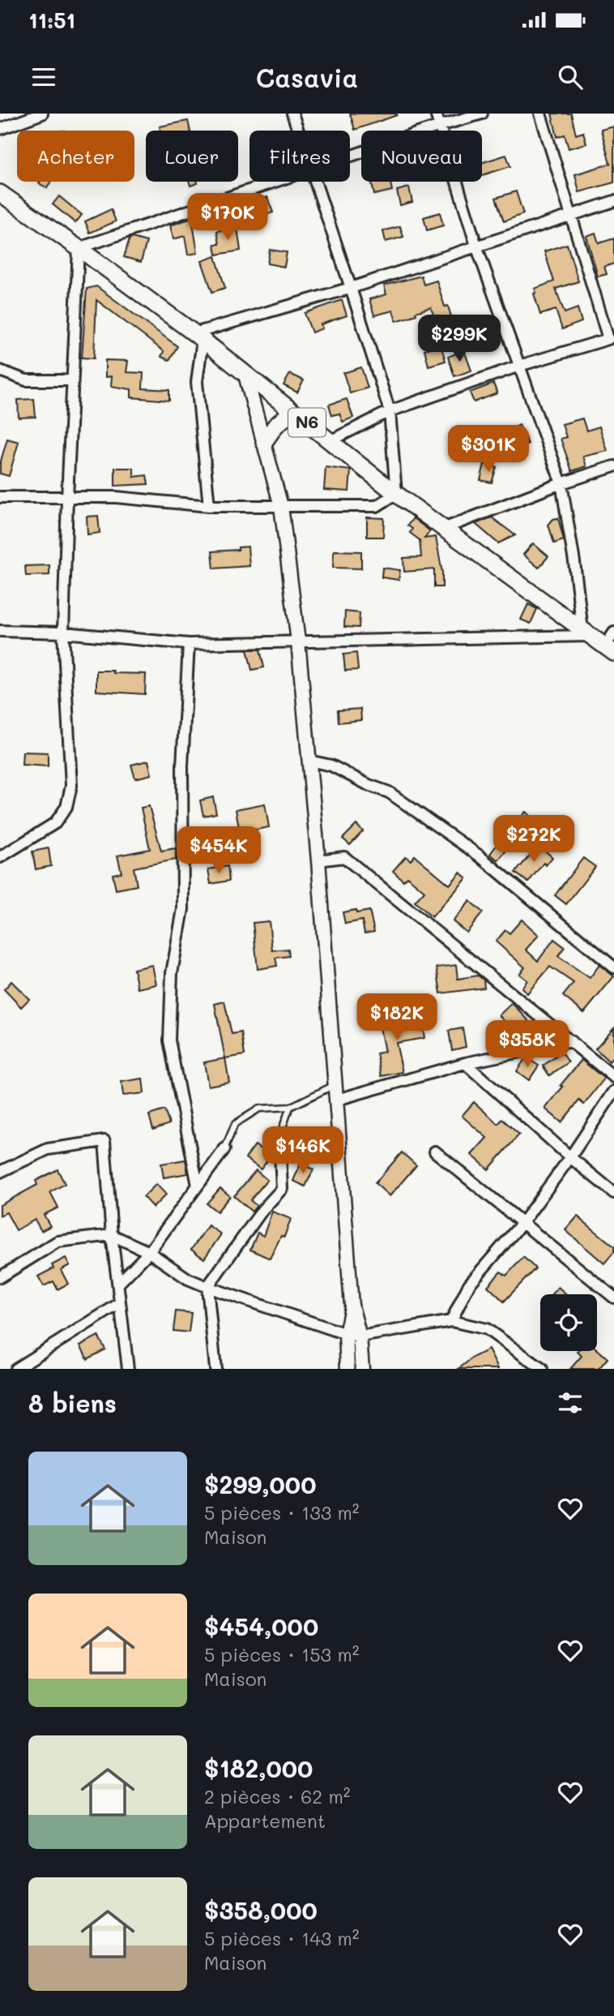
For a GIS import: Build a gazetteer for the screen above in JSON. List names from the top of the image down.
{
  "streets": {
    "highway": ["N6"]
  },
  "page": {
    "status": "11:51",
    "header": "Casavia",
    "chip": [
      "Acheter",
      "Louer",
      "Filtres",
      "Nouveau"
    ],
    "price": [
      "$170K",
      "$299K",
      "$301K",
      "$272K",
      "$454K",
      "$182K",
      "$358K",
      "$146K"
    ],
    "heading": "8 biens",
    "list": [
      {
        "name": "$299,000",
        "note": "5 pièces · 133 m² · Maison"
      },
      {
        "name": "$454,000",
        "note": "5 pièces · 153 m² · Maison"
      },
      {
        "name": "$182,000",
        "note": "2 pièces · 62 m² · Appartement"
      },
      {
        "name": "$358,000",
        "note": "5 pièces · 143 m² · Maison"
      }
    ]
  }
}
